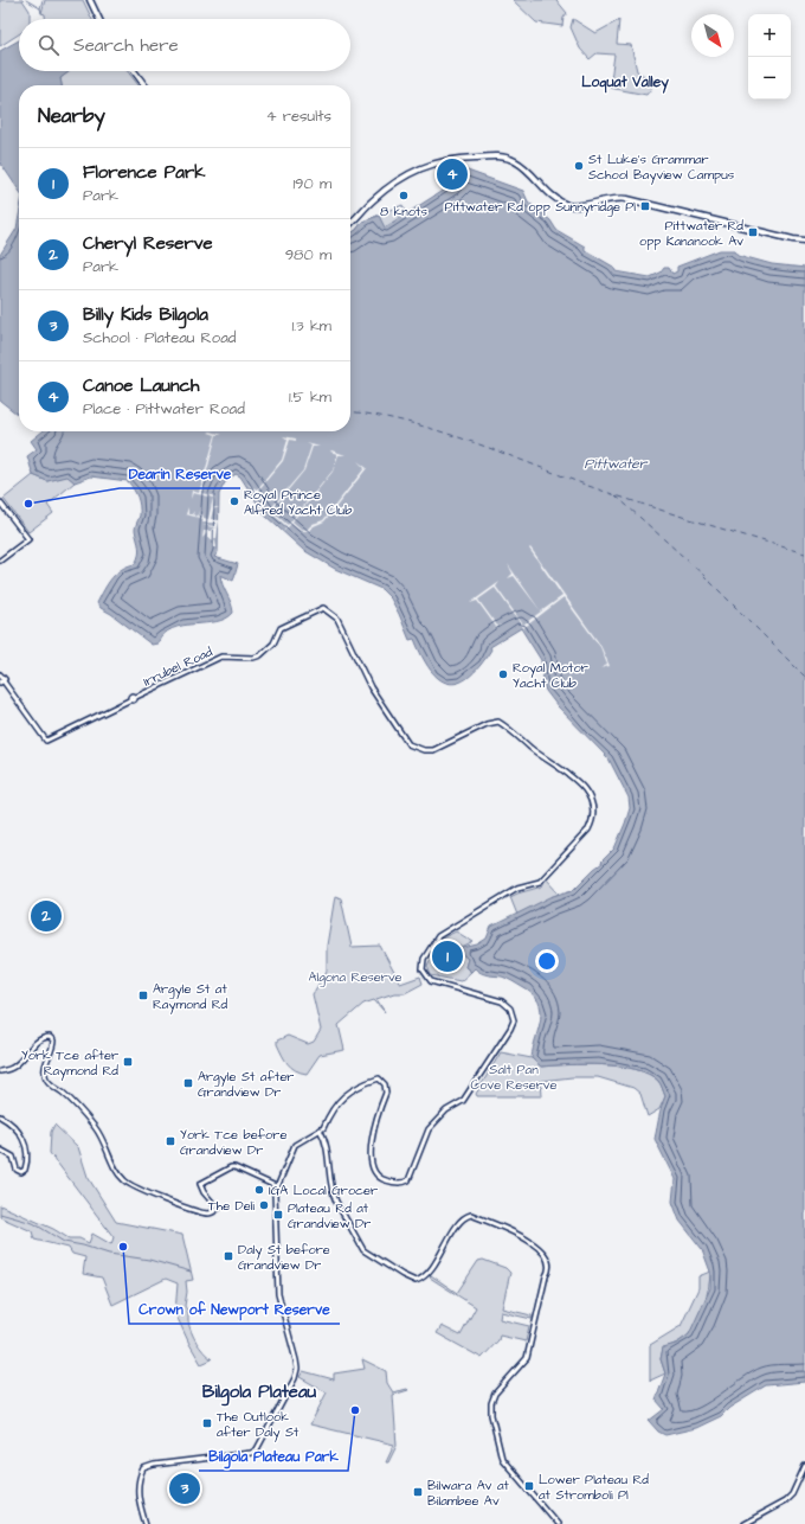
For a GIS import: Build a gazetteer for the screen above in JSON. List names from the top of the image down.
{
  "streets": {
    "street": ["Irrubel Road"]
  },
  "districts": ["Loquat Valley", "Bilgola Plateau"],
  "water": ["Pittwater"],
  "parks": ["Algona Reserve", "Salt Pan Cove Reserve"],
  "places": {
    "other": [
      "St Luke's Grammar School Bayview Campus",
      "8 knots",
      "Royal Prince Alfred Yacht Club",
      "Dearin Reserve",
      "Royal Motor Yacht Club",
      "IGA Local Grocer",
      "The Deli",
      "Crown of Newport Reserve",
      "Bilgola Plateau Park"
    ],
    "transit": [
      "Pittwater Rd opp Sunnyridge Pl",
      "Pittwater Rd opp Kananook Av",
      "Argyle St at Raymond Rd",
      "York Tce after Raymond Rd",
      "Argyle St after Grandview Dr",
      "York Tce before Grandview Dr",
      "Plateau Rd at Grandview Dr",
      "Daly St before Grandview Dr",
      "The Outlook after Daly St",
      "Lower Plateau Rd at Stromboli Pl",
      "Bilwara Av at Bilambee Av"
    ]
  },
  "north": "bottom right",
  "page": {
    "map_buttons": ["+", "−"],
    "search": "Search here",
    "heading": ["Nearby", "4 results"],
    "list": [
      {
        "mark": "1",
        "name": "Florence Park",
        "note": "Park",
        "value": "190 m"
      },
      {
        "mark": "2",
        "name": "Cheryl Reserve",
        "note": "Park",
        "value": "980 m"
      },
      {
        "mark": "3",
        "name": "Billy Kids Bilgola",
        "note": "School · Plateau Road",
        "value": "1.3 km"
      },
      {
        "mark": "4",
        "name": "Canoe Launch",
        "note": "Place · Pittwater Road",
        "value": "1.5 km"
      }
    ],
    "pins": [
      "4",
      "2",
      "1",
      "3"
    ]
  }
}
